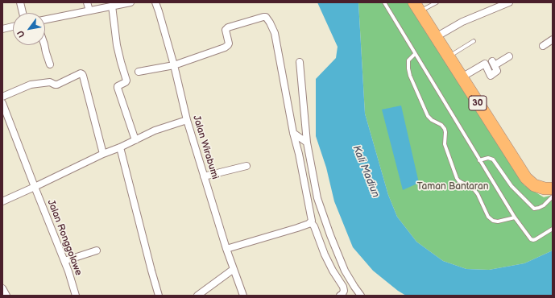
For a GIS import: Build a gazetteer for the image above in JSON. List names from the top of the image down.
{
  "streets": {
    "highway": ["30"],
    "street": ["Jalan Wirabumi", "Jalan Ronggolawe"]
  },
  "water": ["Kali Madiun"],
  "parks": ["Taman Bantaran"],
  "north": "bottom left"
}
